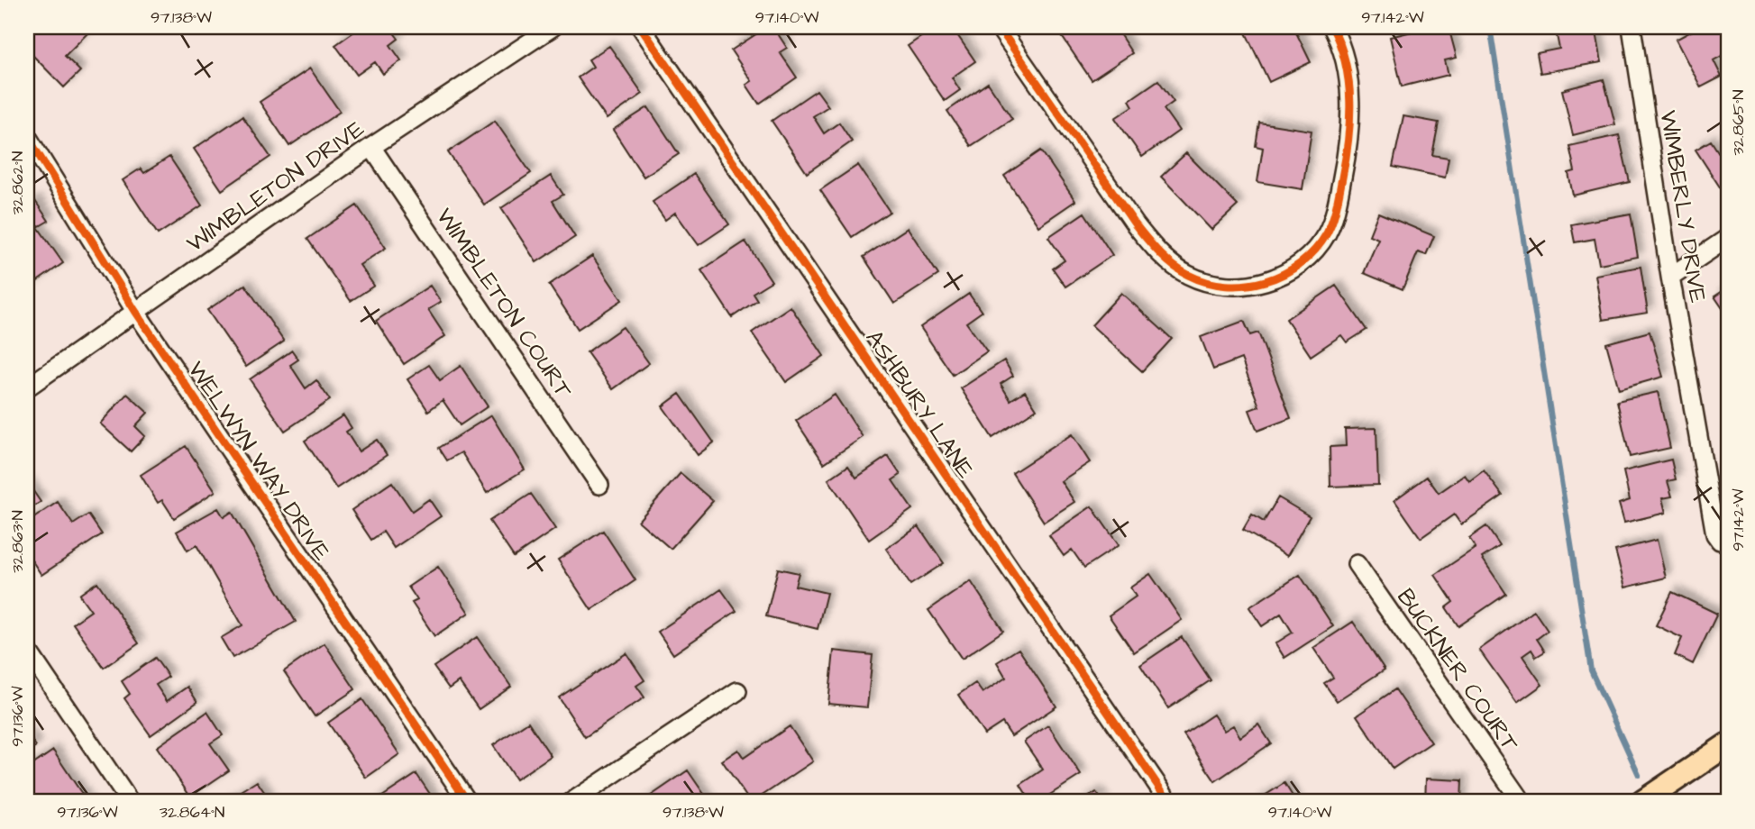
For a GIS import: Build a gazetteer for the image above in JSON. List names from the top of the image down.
{
  "streets": {
    "street": [
      "WIMBLETON DRIVE",
      "WIMBERLY DRIVE",
      "WIMBLETON COURT",
      "ASHBURY LANE",
      "WELWYN WAY DRIVE",
      "BUCKNER COURT"
    ]
  },
  "crossings": [
    ["WIMBLETON DRIVE", "WIMBLETON COURT"],
    ["WIMBLETON DRIVE", "WELWYN WAY DRIVE"]
  ],
  "coordinates": [
    "97.138°W",
    "97.140°W",
    "97.142°W",
    "32.865°N",
    "32.862°N",
    "32.863°N",
    "97.136°W",
    "32.864°N"
  ]
}
